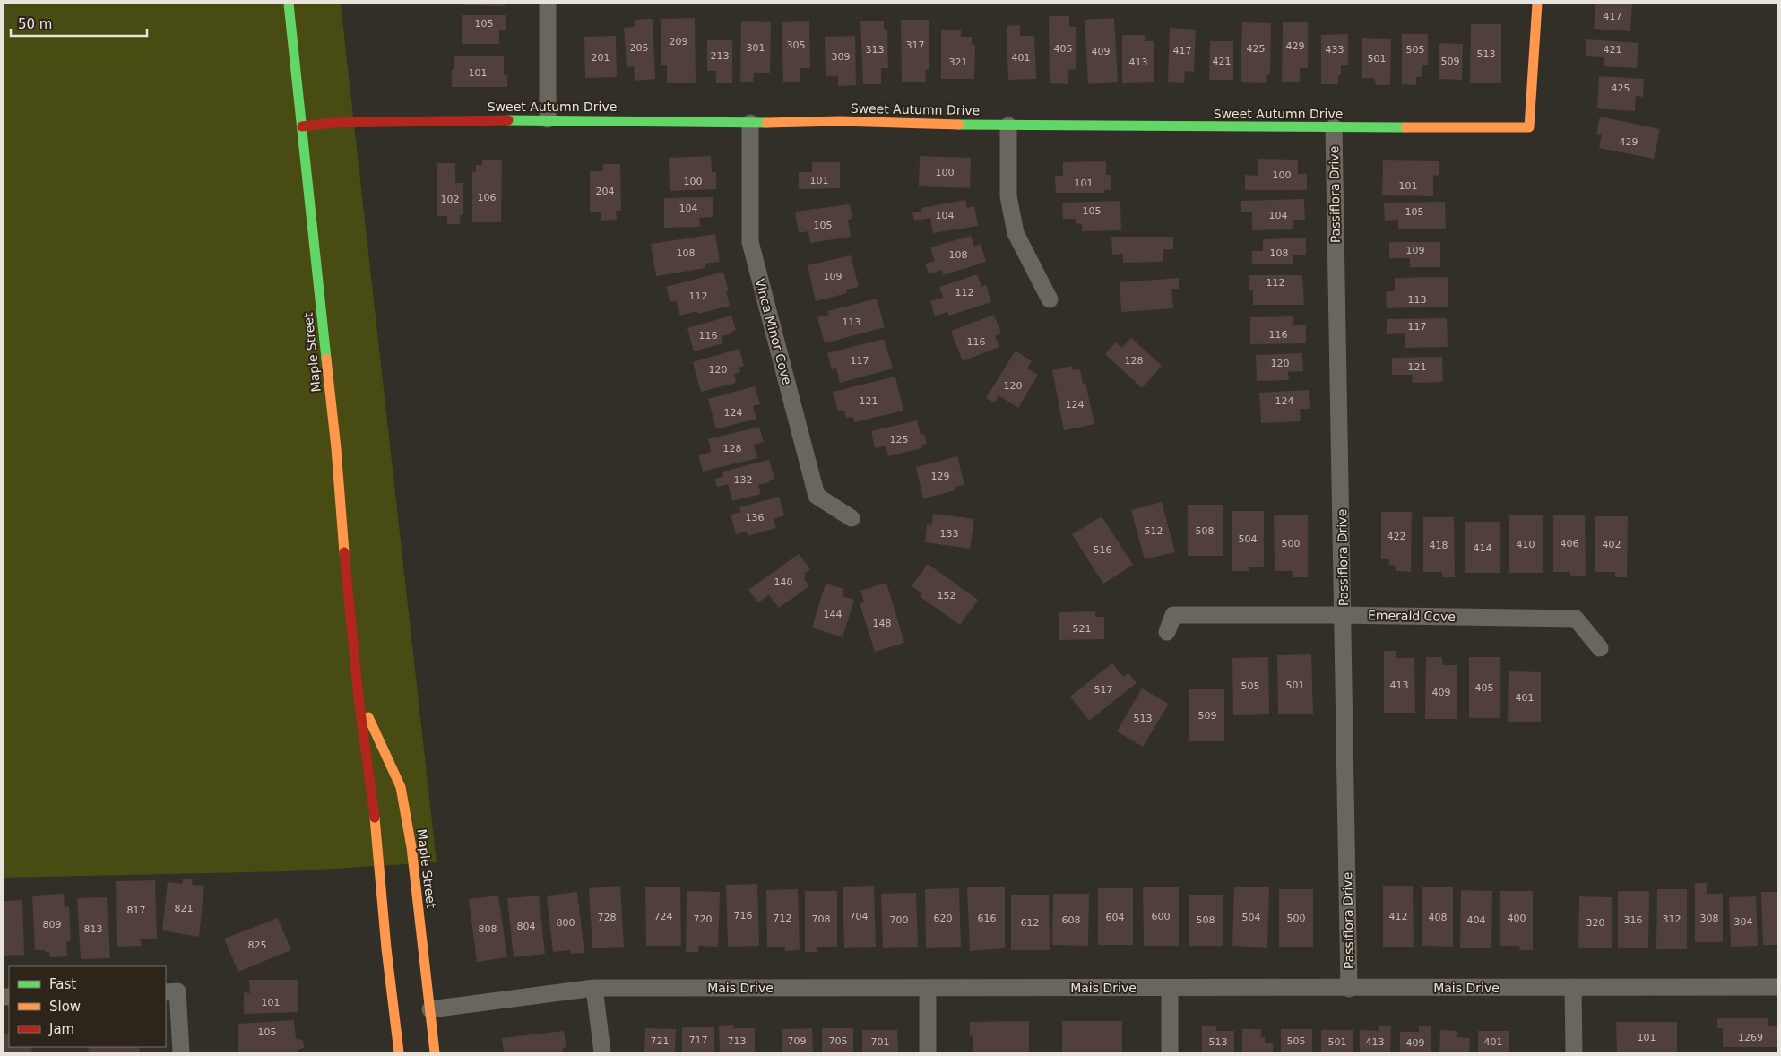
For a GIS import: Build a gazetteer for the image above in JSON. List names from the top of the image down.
{
  "streets": {
    "street": [
      "Sweet Autumn Drive",
      "Passiflora Drive",
      "Vinca Minor Cove",
      "Maple Street",
      "Emerald Cove",
      "Mais Drive"
    ]
  },
  "crossings": [
    ["Sweet Autumn Drive", "Passiflora Drive"],
    ["Sweet Autumn Drive", "Vinca Minor Cove"],
    ["Sweet Autumn Drive", "Maple Street"],
    ["Passiflora Drive", "Emerald Cove"],
    ["Passiflora Drive", "Mais Drive"],
    ["Maple Street", "Mais Drive"]
  ],
  "house_numbers": [
    "417",
    "105",
    "209",
    "305",
    "317",
    "429",
    "205",
    "301",
    "405",
    "425",
    "313",
    "433",
    "505",
    "421",
    "417",
    "409",
    "513",
    "213",
    "309",
    "201",
    "401",
    "501",
    "421",
    "509",
    "321",
    "413",
    "101",
    "425",
    "429",
    "100",
    "100",
    "101",
    "100",
    "101",
    "101",
    "204",
    "106",
    "102",
    "104",
    "105",
    "105",
    "104",
    "104",
    "105",
    "109",
    "108",
    "108",
    "108",
    "109",
    "112",
    "112",
    "112",
    "113",
    "113",
    "117",
    "116",
    "116",
    "116",
    "117",
    "128",
    "120",
    "121",
    "120",
    "120",
    "121",
    "124",
    "124",
    "124",
    "125",
    "128",
    "129",
    "132",
    "136",
    "512",
    "508",
    "133",
    "422",
    "504",
    "500",
    "406",
    "410",
    "402",
    "418",
    "414",
    "516",
    "140",
    "152",
    "144",
    "148",
    "521",
    "501",
    "413",
    "505",
    "405",
    "517",
    "409",
    "401",
    "509",
    "513",
    "821",
    "817",
    "716",
    "724",
    "704",
    "600",
    "412",
    "728",
    "604",
    "504",
    "408",
    "712",
    "620",
    "616",
    "500",
    "400",
    "308",
    "720",
    "708",
    "312",
    "700",
    "608",
    "508",
    "404",
    "316",
    "304",
    "800",
    "612",
    "320",
    "809",
    "804",
    "813",
    "808",
    "825",
    "101",
    "105",
    "101",
    "1269",
    "717",
    "721",
    "713",
    "709",
    "705",
    "505",
    "701",
    "513",
    "501",
    "413",
    "401",
    "409"
  ],
  "legend": ["Fast", "Slow", "Jam"],
  "scale_bar": "50 m"
}
